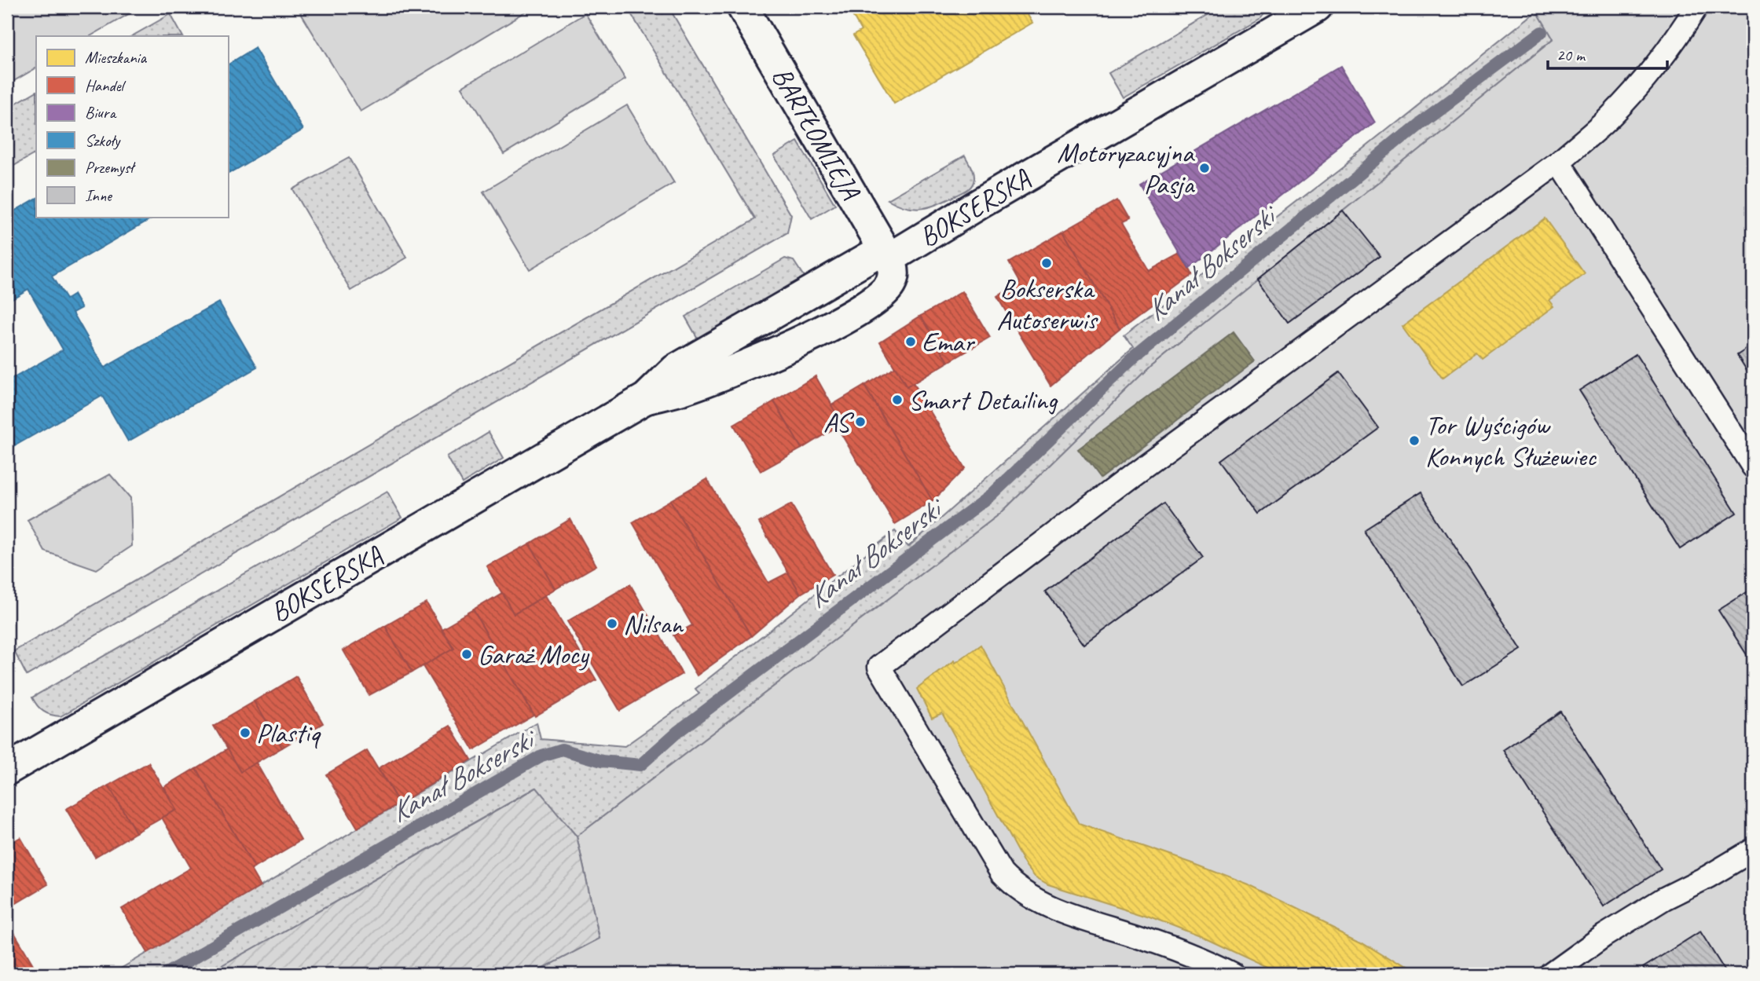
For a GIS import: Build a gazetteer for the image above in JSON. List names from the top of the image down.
{
  "streets": {
    "street": ["BARTŁOMIEJA", "BOKSERSKA"]
  },
  "crossings": [
    ["BARTŁOMIEJA", "BOKSERSKA"]
  ],
  "water": ["Kanał Bokserski"],
  "places": [
    "Motoryzacyjna Pasja",
    "Bokserska Autoserwis",
    "Emar",
    "Smart Detailing",
    "AS",
    "Tor Wyścigów Konnych Służewiec",
    "Nilsan",
    "Garaż Mocy",
    "Plastiq"
  ],
  "legend": [
    "Mieszkania",
    "Handel",
    "Biura",
    "Szkoły",
    "Przemysł",
    "Inne"
  ],
  "scale_bar": "20 m"
}
